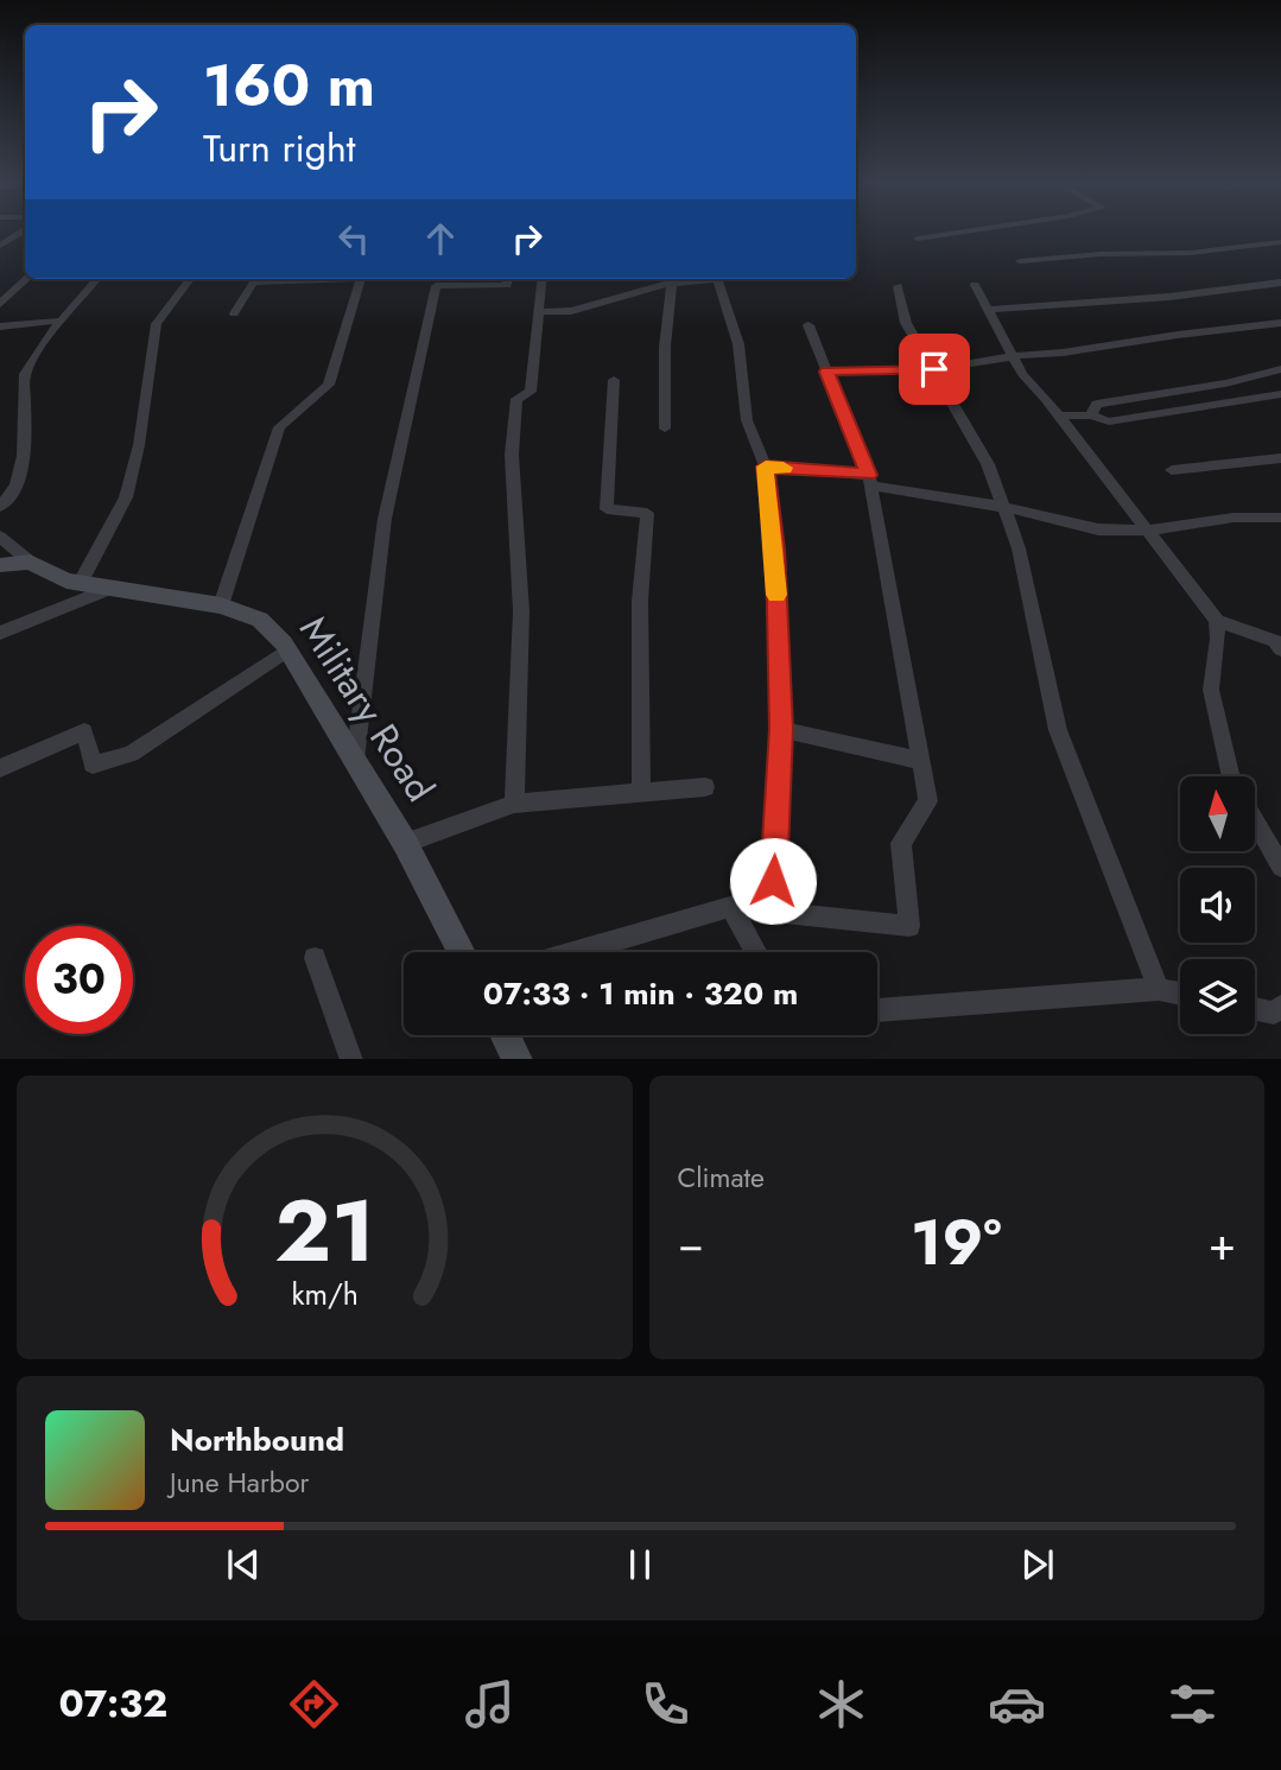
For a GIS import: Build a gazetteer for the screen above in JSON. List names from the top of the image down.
{
  "streets": {
    "street": ["Military Road"]
  },
  "north": "top",
  "page": {
    "turn": ["160 m", "Turn right"],
    "limit": "30",
    "trip": "07:33 · 1 min · 320 m",
    "tile": "Climate",
    "heat": ["−", "19°", "+"],
    "song": ["Northbound", "June Harbor"],
    "tabs": "07:32",
    "gauge": ["21", "km/h"]
  }
}
